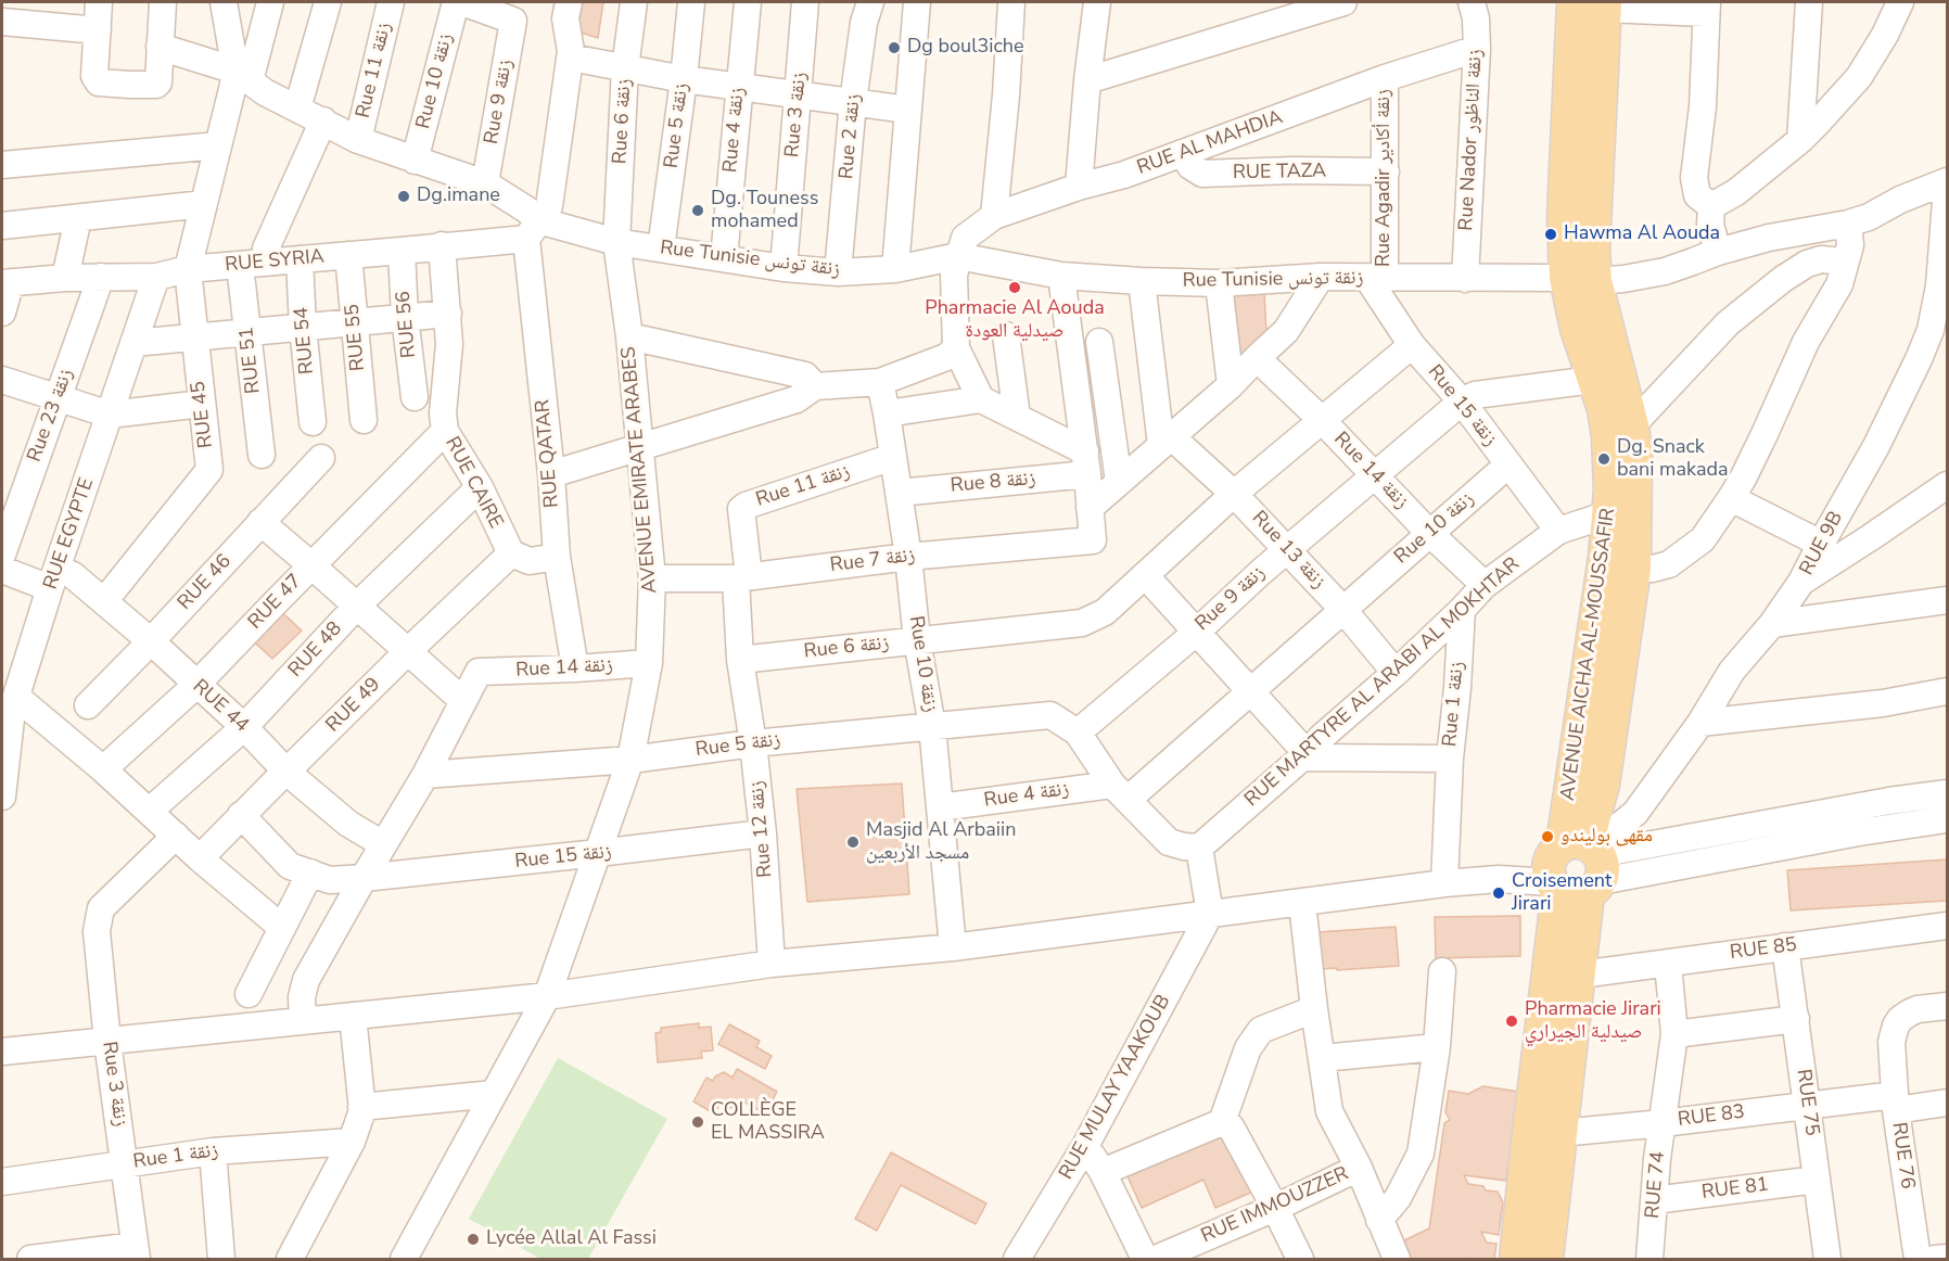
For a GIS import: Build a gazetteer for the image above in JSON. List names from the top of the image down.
{
  "streets": {
    "main road": ["AVENUE AICHA AL-MOUSSAFIR"],
    "street": [
      "Rue 11 زنقة",
      "Rue 10 زنقة",
      "Rue 9 زنقة",
      "Rue 3 زنقة",
      "Rue 6 زنقة",
      "Rue 5 زنقة",
      "Rue 4 زنقة",
      "Rue 2 زنقة",
      "Rue Nador زنقة الناظور",
      "RUE AL MAHDIA",
      "RUE TAZA",
      "Rue Agadir زنقة أكادير",
      "Rue Tunisie زنقة تونس",
      "RUE SYRIA",
      "RUE 56",
      "RUE 55",
      "RUE 54",
      "RUE 51",
      "Rue 15 زنقة",
      "RUE 45",
      "Rue 23 زنقة",
      "RUE QATAR",
      "AVENUE EMIRATE ARABES",
      "Rue 14 زنقة",
      "RUE CAIRE",
      "Rue 8 زنقة",
      "RUE EGYPTE",
      "RUE 9B",
      "Rue 13 زنقة",
      "Rue 7 زنقة",
      "RUE 46",
      "RUE 47",
      "RUE 48",
      "RUE MARTYRE AL ARABI AL MOKHTAR",
      "Rue 1 زنقة",
      "RUE 49",
      "RUE 44",
      "Rue 12 زنقة",
      "RUE 85",
      "RUE MULAY YAAKOUB",
      "RUE 75",
      "RUE 83",
      "RUE 76",
      "RUE 74",
      "RUE 81",
      "RUE IMMOUZZER"
    ]
  },
  "crossings": [
    ["Rue 11 زنقة", "Rue 10 زنقة"],
    ["Rue 11 زنقة", "Rue Tunisie زنقة تونس"],
    ["Rue 11 زنقة", "Rue 7 زنقة"],
    ["Rue 11 زنقة", "Rue 12 زنقة"],
    ["Rue 10 زنقة", "Rue 6 زنقة"],
    ["Rue 10 زنقة", "Rue 5 زنقة"],
    ["Rue 10 زنقة", "Rue 4 زنقة"],
    ["Rue 10 زنقة", "Rue Tunisie زنقة تونس"],
    ["Rue 10 زنقة", "Rue 15 زنقة"],
    ["Rue 10 زنقة", "Rue 14 زنقة"],
    ["Rue 10 زنقة", "Rue 8 زنقة"],
    ["Rue 10 زنقة", "Rue 13 زنقة"],
    ["Rue 10 زنقة", "Rue 7 زنقة"],
    ["Rue 9 زنقة", "Rue 5 زنقة"],
    ["Rue 9 زنقة", "Rue Tunisie زنقة تونس"],
    ["Rue 9 زنقة", "Rue 15 زنقة"],
    ["Rue 9 زنقة", "Rue 14 زنقة"],
    ["Rue 9 زنقة", "Rue 13 زنقة"],
    ["Rue 9 زنقة", "AVENUE AICHA AL-MOUSSAFIR"],
    ["Rue 3 زنقة", "Rue Tunisie زنقة تونس"],
    ["Rue 3 زنقة", "Rue 1 زنقة"],
    ["Rue 6 زنقة", "Rue Tunisie زنقة تونس"],
    ["Rue 6 زنقة", "AVENUE EMIRATE ARABES"],
    ["Rue 6 زنقة", "Rue 12 زنقة"],
    ["Rue 5 زنقة", "Rue Tunisie زنقة تونس"],
    ["Rue 5 زنقة", "AVENUE EMIRATE ARABES"],
    ["Rue 5 زنقة", "Rue 12 زنقة"],
    ["Rue 4 زنقة", "Rue Tunisie زنقة تونس"],
    ["Rue 2 زنقة", "Rue Tunisie زنقة تونس"],
    ["Rue Nador زنقة الناظور", "RUE AL MAHDIA"],
    ["Rue Nador زنقة الناظور", "Rue Tunisie زنقة تونس"],
    ["RUE AL MAHDIA", "RUE TAZA"],
    ["RUE AL MAHDIA", "Rue Agadir زنقة أكادير"],
    ["RUE AL MAHDIA", "Rue Tunisie زنقة تونس"],
    ["RUE TAZA", "Rue Agadir زنقة أكادير"],
    ["Rue Agadir زنقة أكادير", "Rue Tunisie زنقة تونس"],
    ["Rue Agadir زنقة أكادير", "Rue 15 زنقة"],
    ["Rue Tunisie زنقة تونس", "RUE SYRIA"],
    ["Rue Tunisie زنقة تونس", "Rue 15 زنقة"],
    ["Rue Tunisie زنقة تونس", "RUE 45"],
    ["Rue Tunisie زنقة تونس", "RUE QATAR"],
    ["Rue Tunisie زنقة تونس", "AVENUE EMIRATE ARABES"],
    ["Rue Tunisie زنقة تونس", "AVENUE AICHA AL-MOUSSAFIR"],
    ["RUE SYRIA", "RUE 56"],
    ["RUE SYRIA", "RUE 55"],
    ["RUE SYRIA", "RUE 54"],
    ["RUE SYRIA", "RUE 51"],
    ["RUE SYRIA", "RUE 45"],
    ["RUE SYRIA", "Rue 23 زنقة"],
    ["RUE SYRIA", "RUE QATAR"],
    ["RUE SYRIA", "RUE CAIRE"],
    ["RUE SYRIA", "RUE EGYPTE"],
    ["Rue 15 زنقة", "AVENUE EMIRATE ARABES"],
    ["Rue 15 زنقة", "RUE MARTYRE AL ARABI AL MOKHTAR"],
    ["Rue 15 زنقة", "RUE 49"],
    ["Rue 15 زنقة", "Rue 12 زنقة"],
    ["RUE 45", "RUE 44"],
    ["RUE QATAR", "Rue 14 زنقة"],
    ["AVENUE EMIRATE ARABES", "Rue 14 زنقة"],
    ["AVENUE EMIRATE ARABES", "Rue 7 زنقة"],
    ["Rue 14 زنقة", "RUE MARTYRE AL ARABI AL MOKHTAR"],
    ["RUE CAIRE", "RUE 47"],
    ["RUE CAIRE", "RUE 48"],
    ["RUE CAIRE", "RUE 49"],
    ["RUE EGYPTE", "RUE 44"],
    ["RUE 9B", "AVENUE AICHA AL-MOUSSAFIR"],
    ["Rue 13 زنقة", "RUE MARTYRE AL ARABI AL MOKHTAR"],
    ["Rue 7 زنقة", "Rue 12 زنقة"],
    ["RUE 46", "RUE 44"],
    ["RUE 47", "RUE 44"],
    ["RUE 48", "RUE 44"],
    ["AVENUE AICHA AL-MOUSSAFIR", "RUE MARTYRE AL ARABI AL MOKHTAR"],
    ["AVENUE AICHA AL-MOUSSAFIR", "RUE 85"],
    ["AVENUE AICHA AL-MOUSSAFIR", "RUE 83"],
    ["RUE MARTYRE AL ARABI AL MOKHTAR", "Rue 1 زنقة"],
    ["RUE 49", "RUE 44"],
    ["RUE 85", "RUE 75"],
    ["RUE 75", "RUE 83"],
    ["RUE 75", "RUE 81"],
    ["RUE 83", "RUE 76"],
    ["RUE 83", "RUE 74"],
    ["RUE 74", "RUE 81"]
  ],
  "places": [
    "Dg boul3iche",
    "Dg.imane",
    "Dg. Touness mohamed",
    "Hawma Al Aouda",
    "Pharmacie Al Aouda صيدلية العودة",
    "Dg. Snack bani makada",
    "مقهى بوليندو",
    "Masjid Al Arbaiin مسجد الأربعين",
    "Croisement Jirari",
    "Pharmacie Jirari صيدلية الجيراري",
    "COLLÈGE EL MASSIRA",
    "Lycée Allal Al Fassi"
  ]
}
